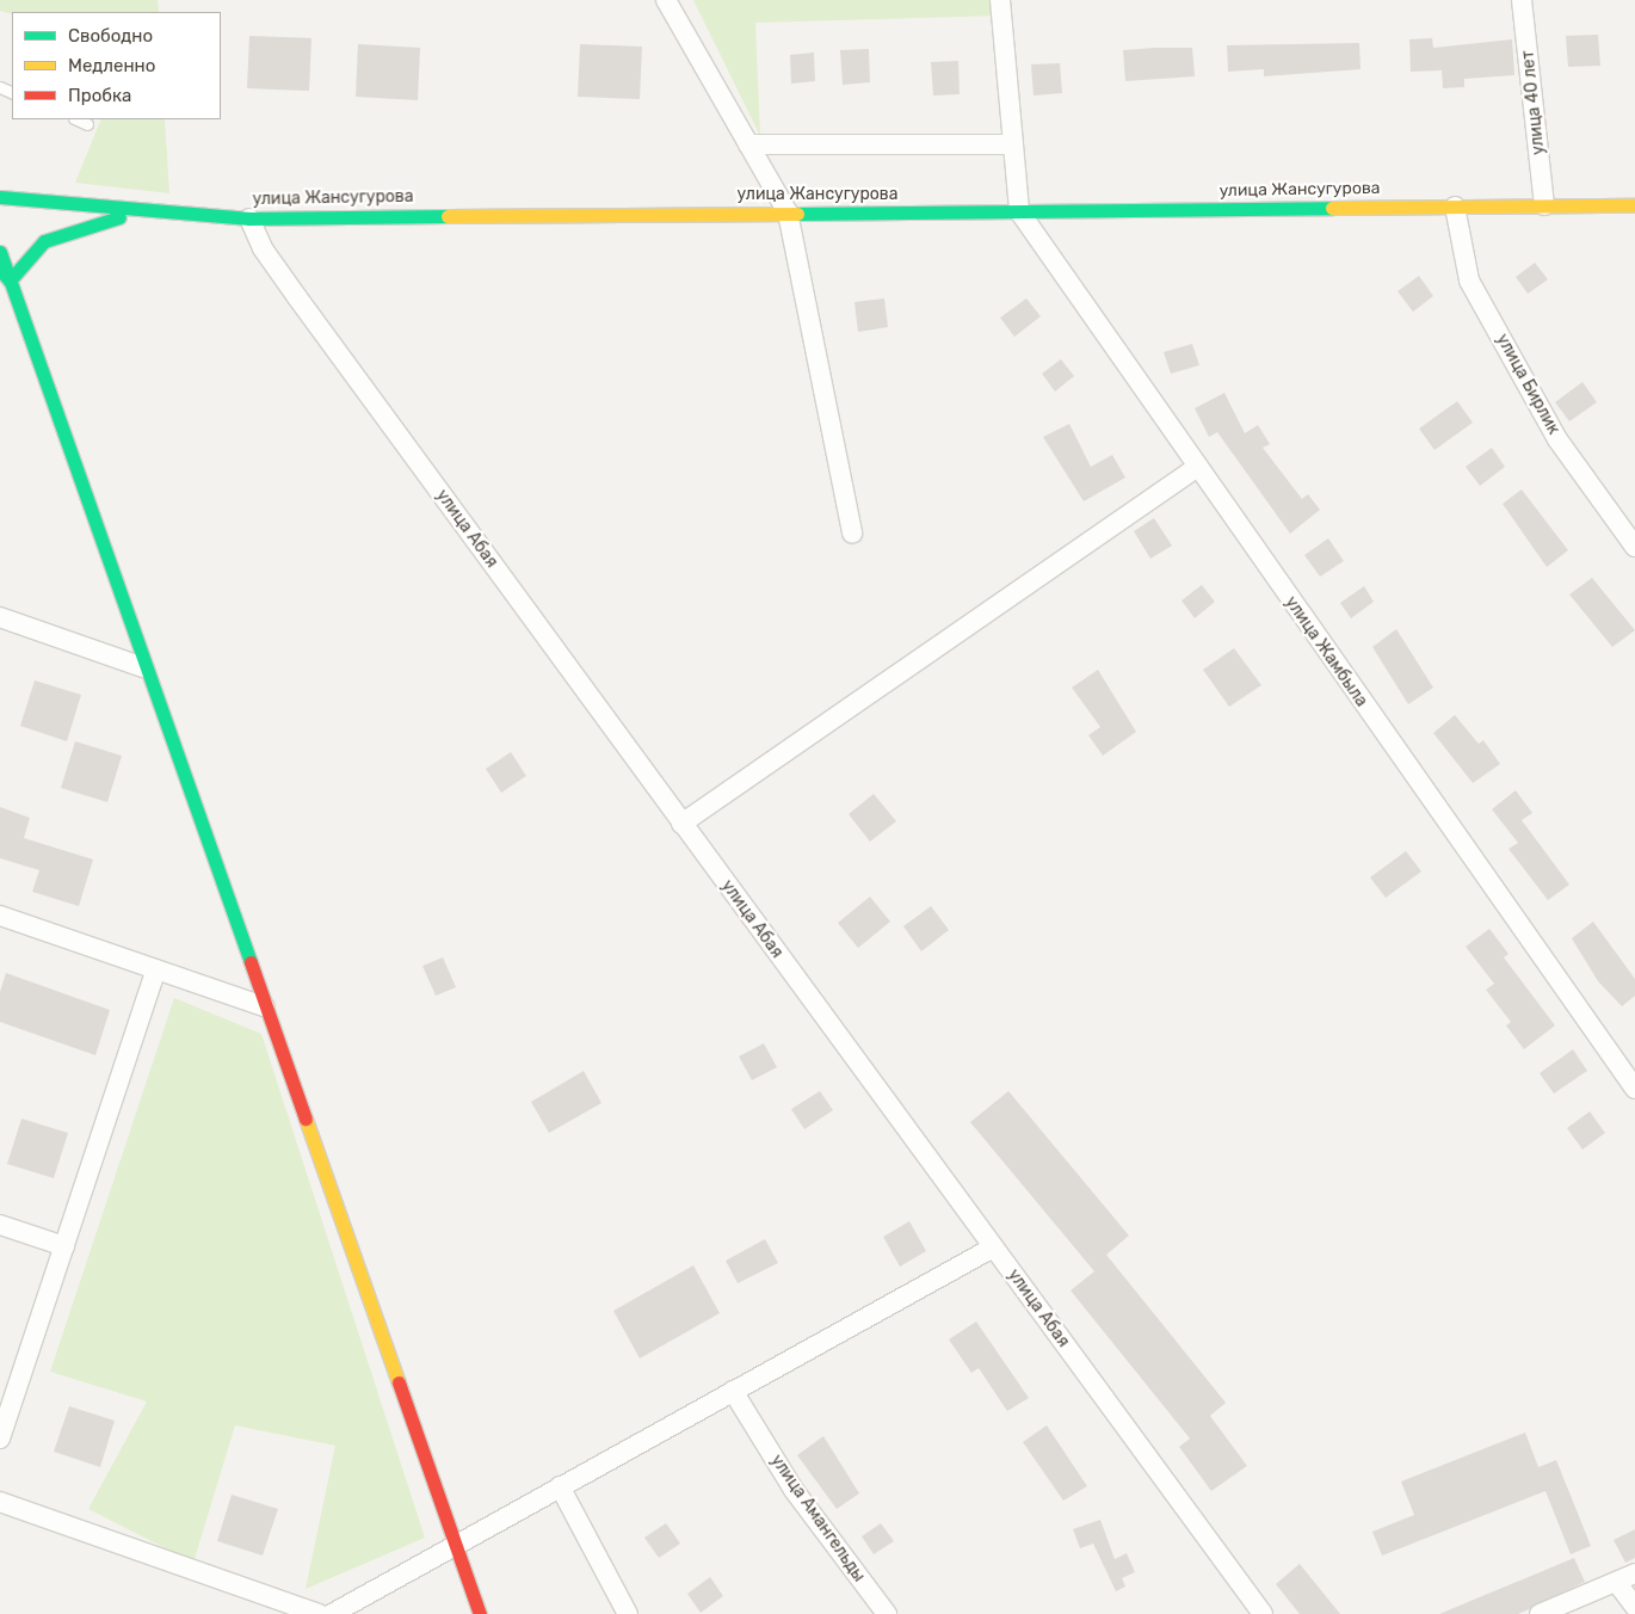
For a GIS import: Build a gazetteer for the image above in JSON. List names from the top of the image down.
{
  "streets": {
    "main road": ["улица Жансугурова"],
    "street": [
      "улица 40 лет",
      "улица Бирлик",
      "улица Абая",
      "улица Жамбыла",
      "улица Амангельды"
    ]
  },
  "crossings": [
    ["улица 40 лет", "улица Жансугурова"],
    ["улица Жансугурова", "улица Бирлик"],
    ["улица Жансугурова", "улица Абая"],
    ["улица Жансугурова", "улица Жамбыла"]
  ],
  "legend": ["Свободно", "Медленно", "Пробка"]
}
